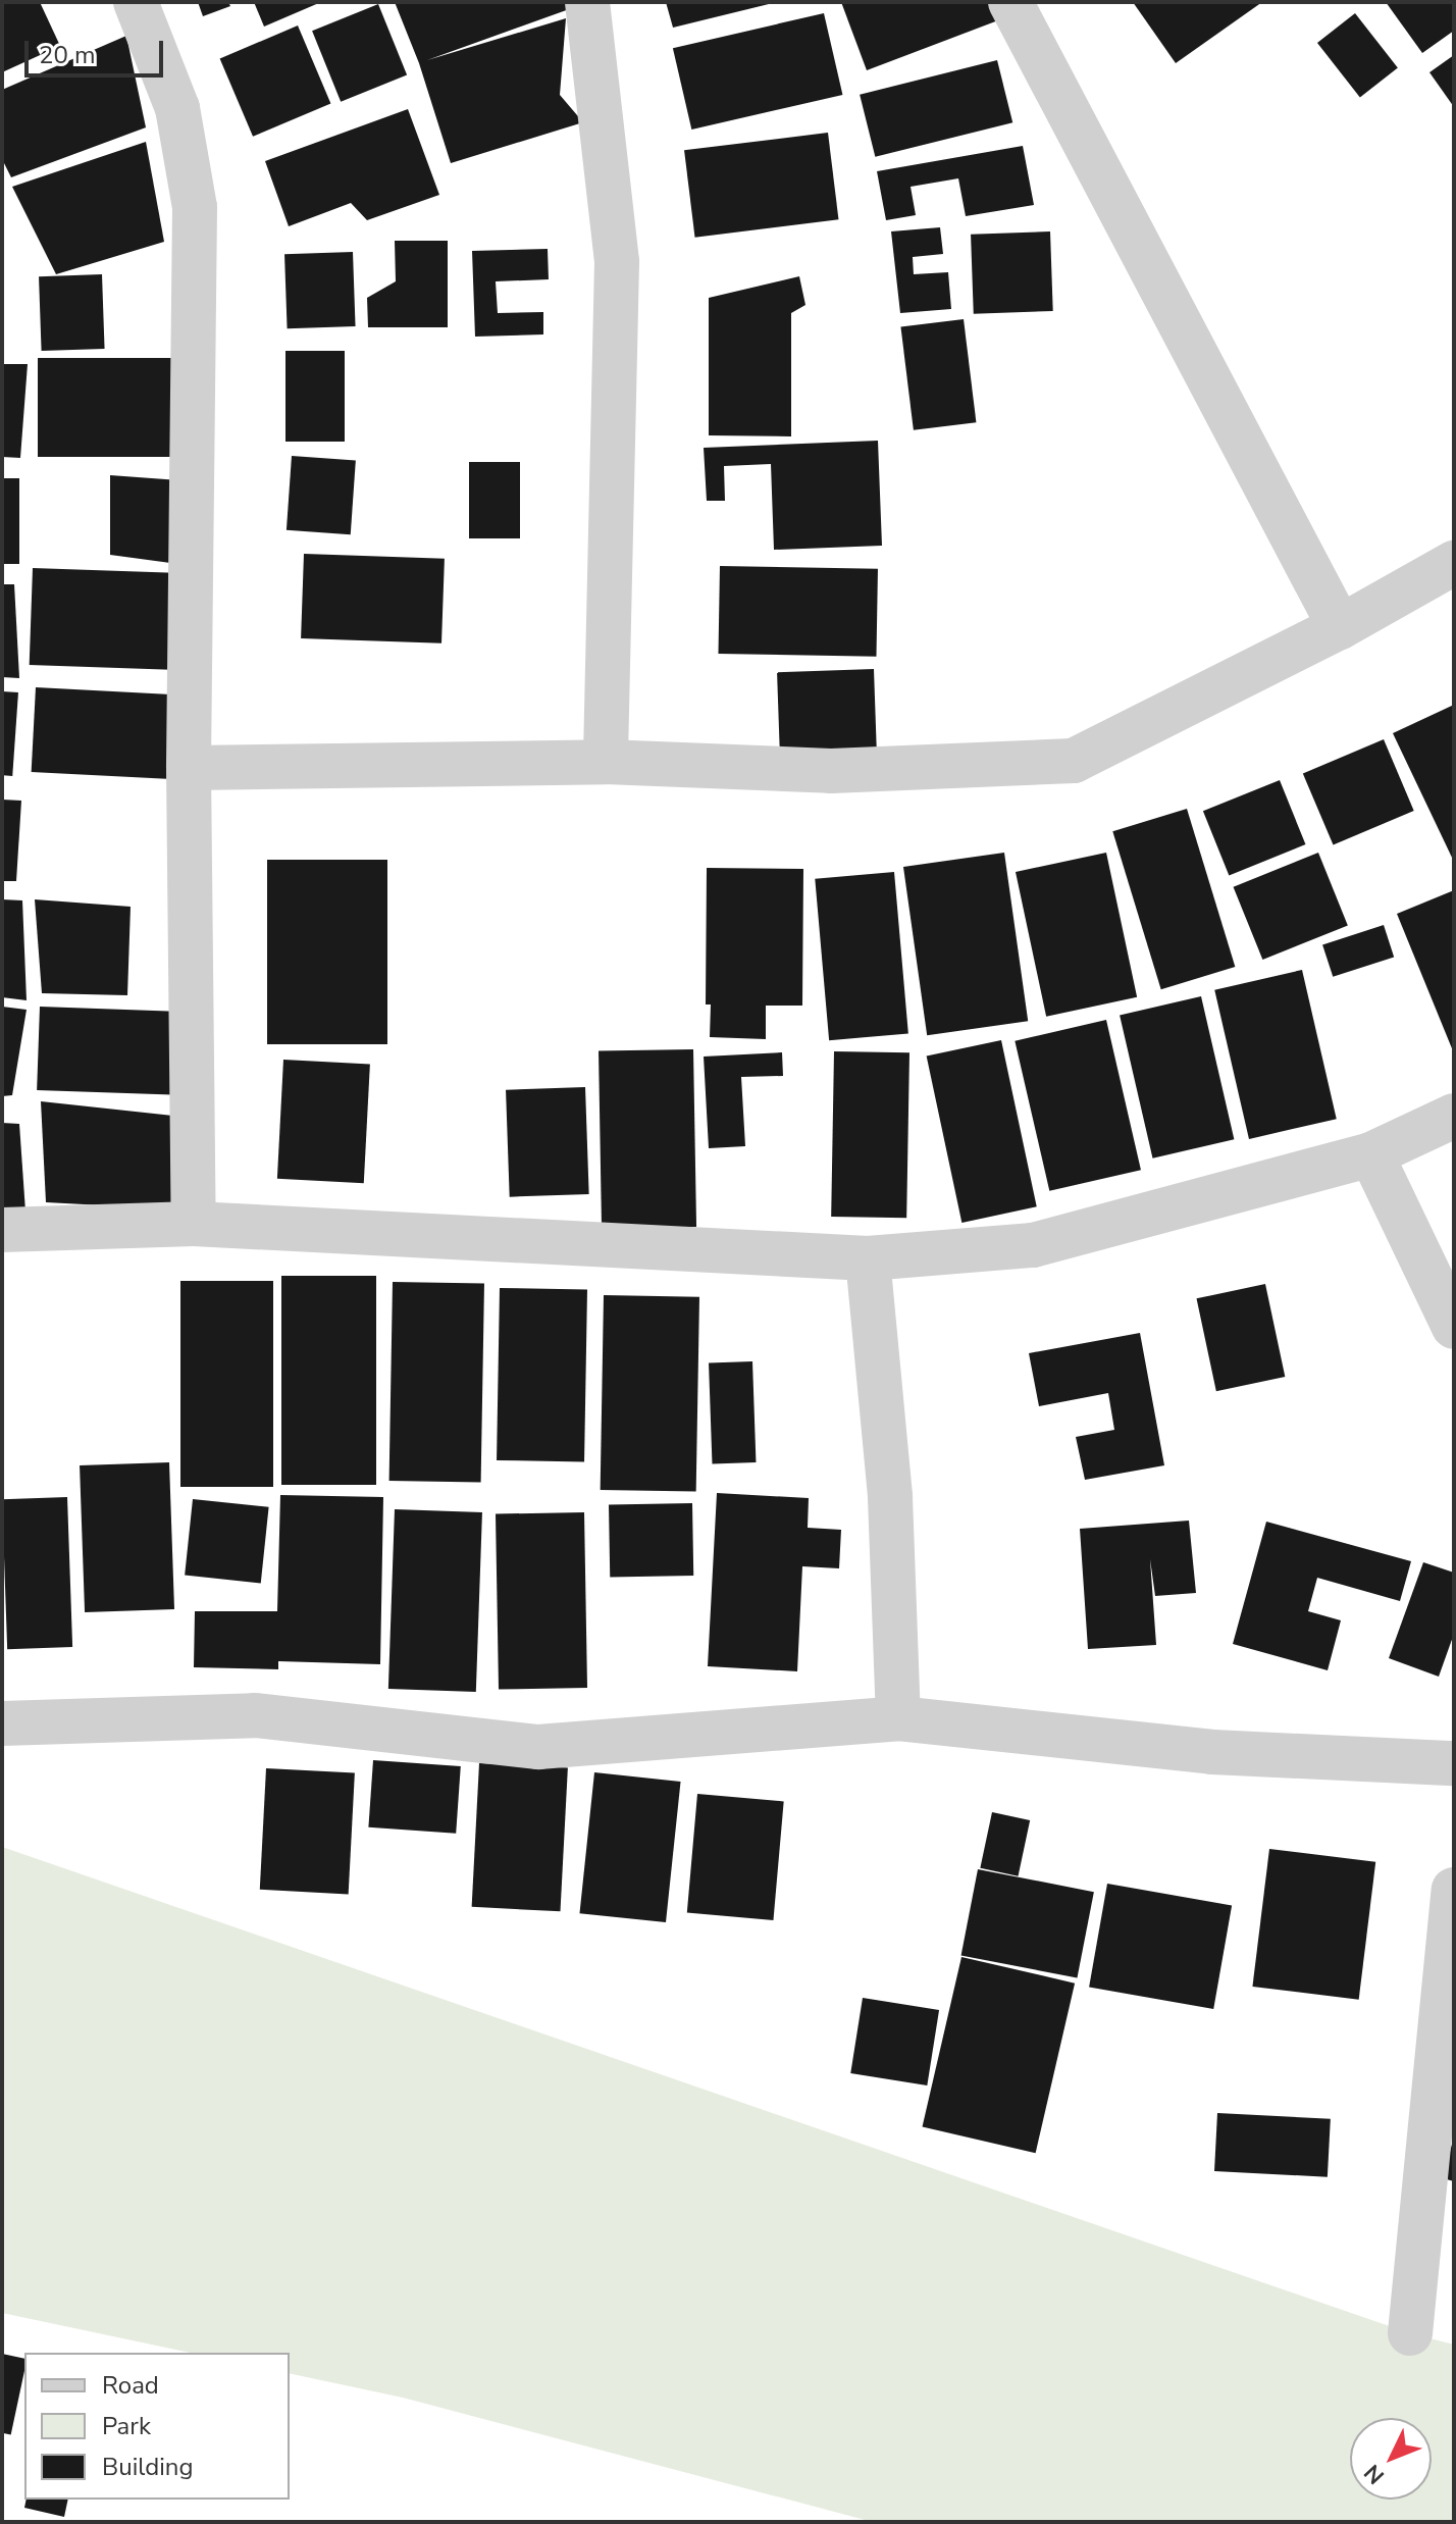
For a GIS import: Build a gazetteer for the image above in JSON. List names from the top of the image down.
{
  "legend": ["Road", "Park", "Building"],
  "scale_bar": "20 m",
  "north": "bottom left"
}
